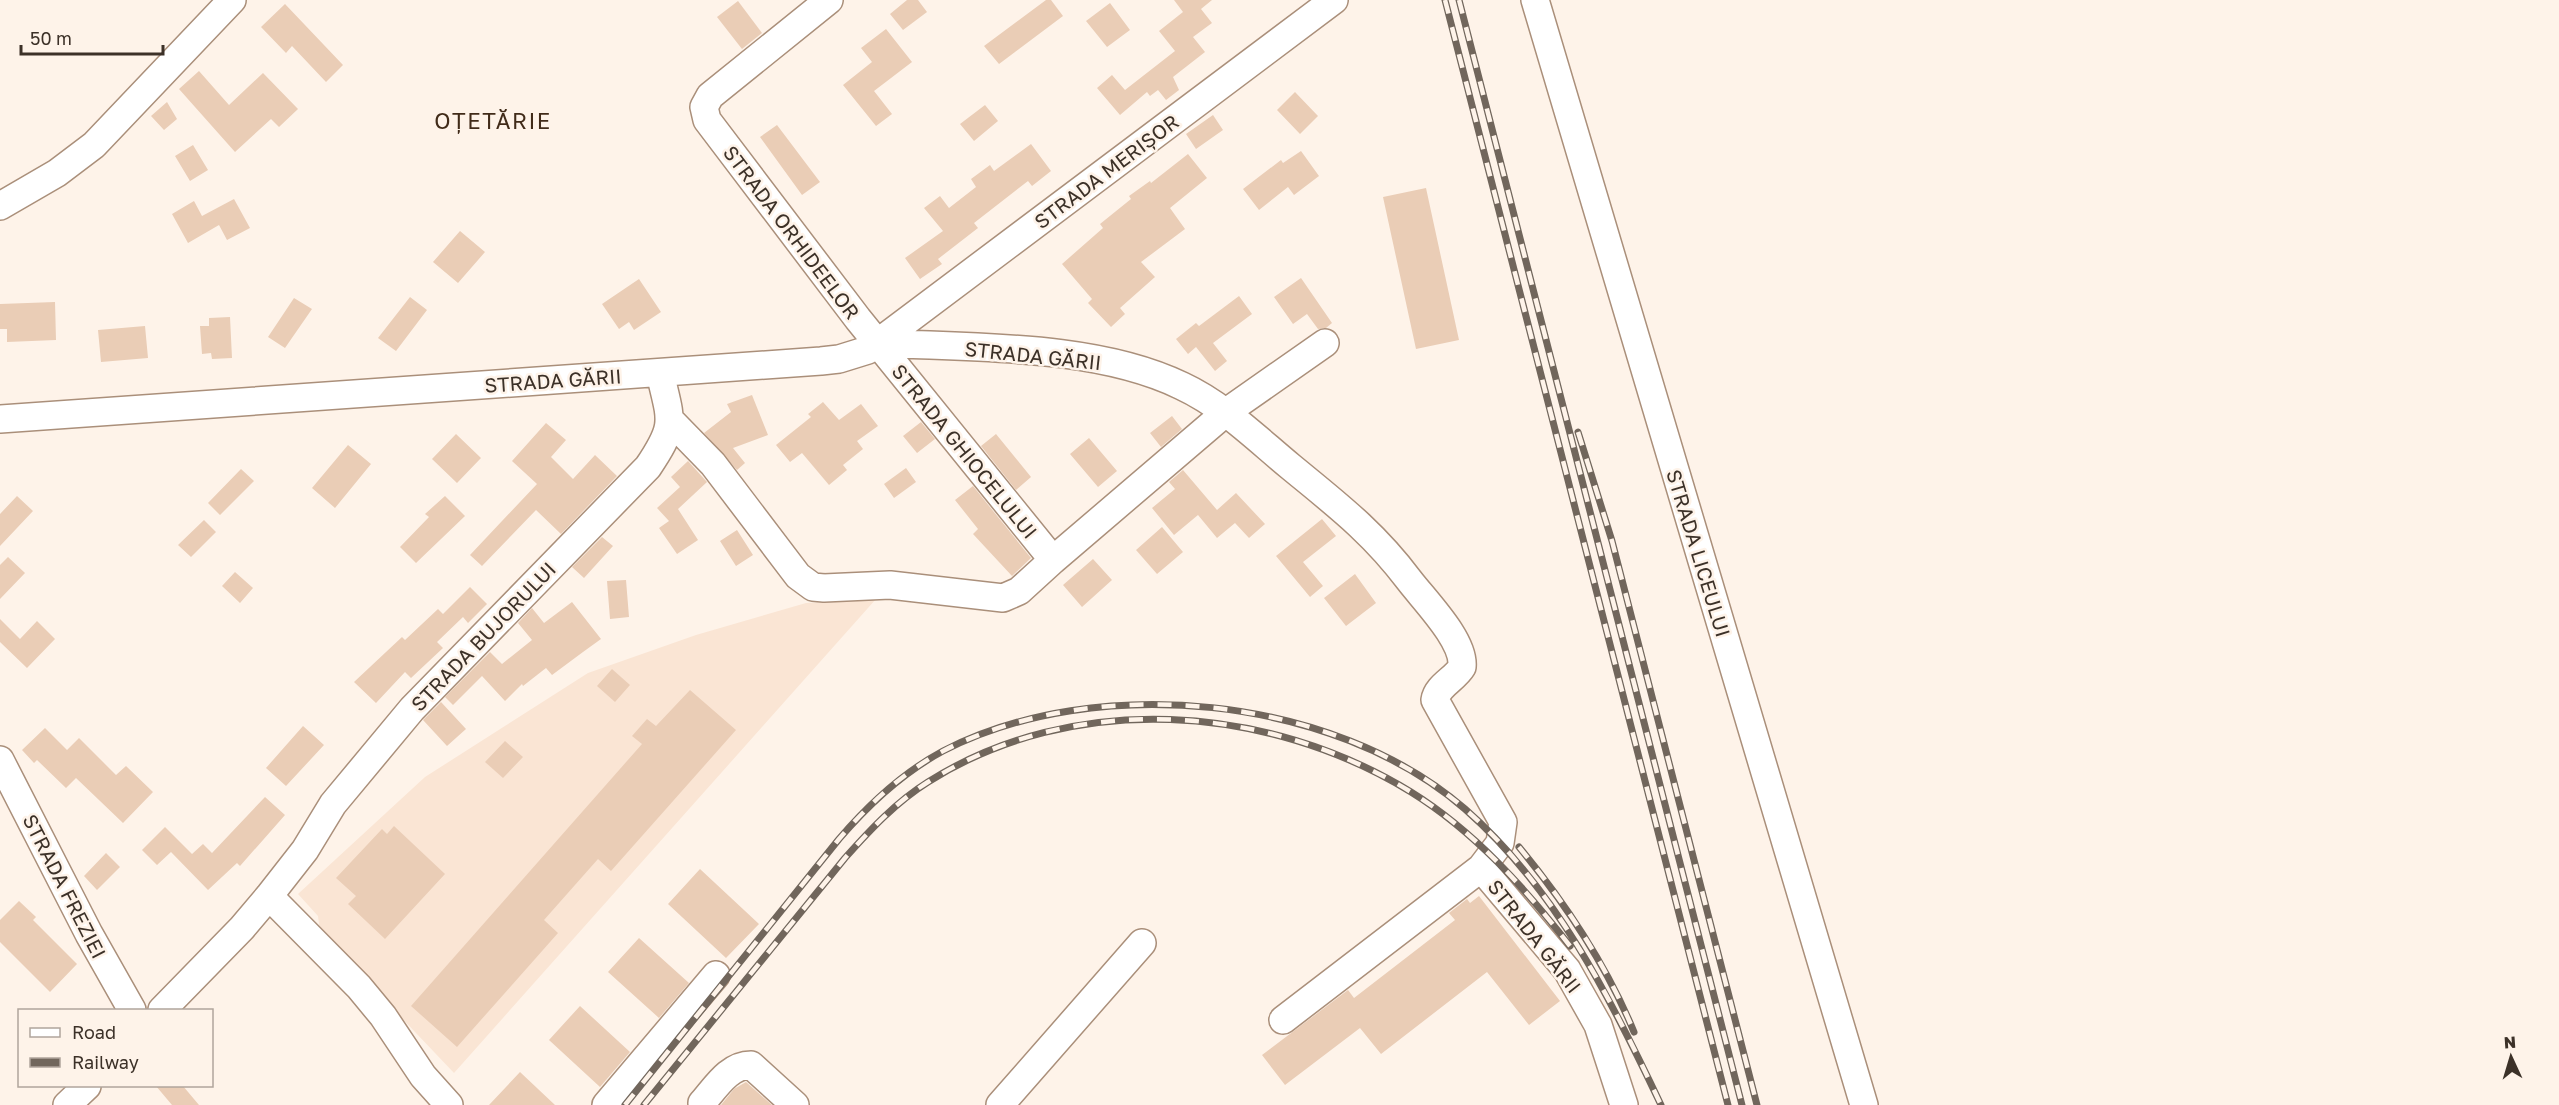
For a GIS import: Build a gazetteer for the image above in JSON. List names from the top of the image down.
{
  "streets": {
    "street": [
      "STRADA MERIȘOR",
      "STRADA ORHIDEELOR",
      "STRADA GĂRII",
      "STRADA GHIOCELULUI",
      "STRADA LICEULUI",
      "STRADA BUJORULUI",
      "STRADA FREZIEI"
    ]
  },
  "crossings": [
    ["STRADA MERIȘOR", "STRADA ORHIDEELOR"],
    ["STRADA MERIȘOR", "STRADA GĂRII"],
    ["STRADA MERIȘOR", "STRADA GHIOCELULUI"],
    ["STRADA ORHIDEELOR", "STRADA GĂRII"],
    ["STRADA ORHIDEELOR", "STRADA GHIOCELULUI"],
    ["STRADA GĂRII", "STRADA GHIOCELULUI"]
  ],
  "districts": ["OȚETĂRIE"],
  "legend": ["Road", "Railway"],
  "scale_bar": "50 m",
  "north": "top"
}
